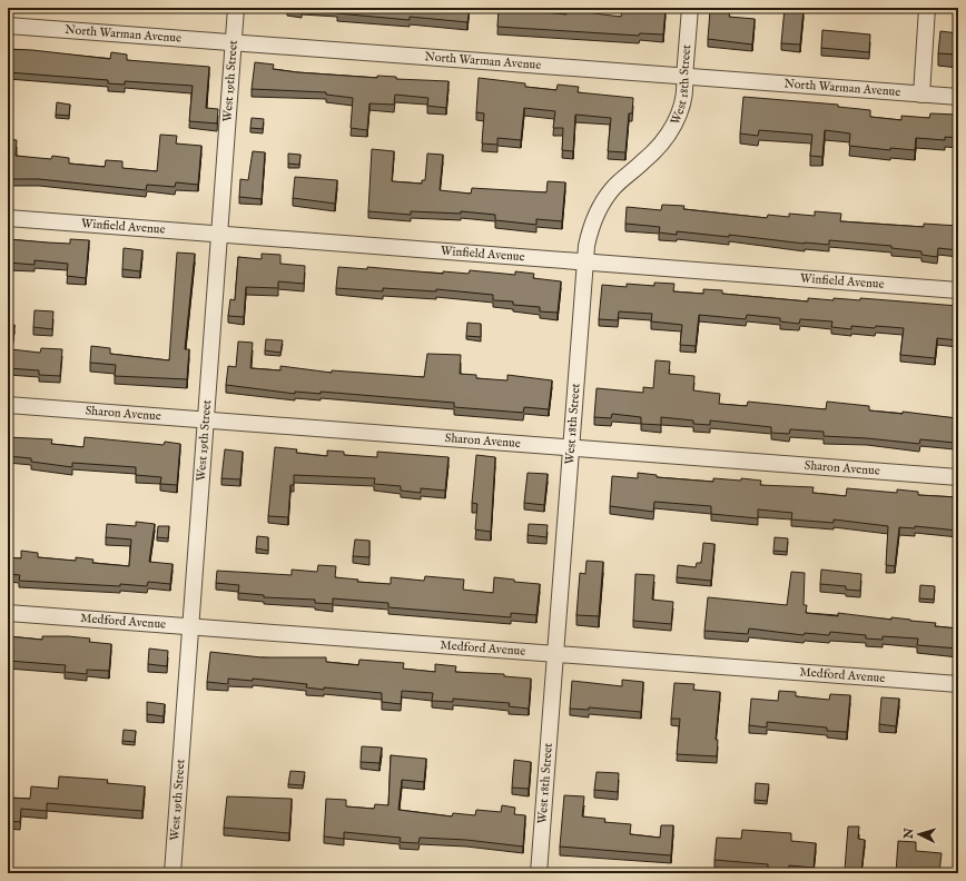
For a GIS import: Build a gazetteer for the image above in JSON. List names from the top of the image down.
{
  "streets": {
    "street": [
      "North Warman Avenue",
      "West 19th Street",
      "West 18th Street",
      "Winfield Avenue",
      "Sharon Avenue",
      "Medford Avenue"
    ]
  },
  "crossings": [
    ["North Warman Avenue", "West 19th Street"],
    ["North Warman Avenue", "West 18th Street"],
    ["West 19th Street", "Winfield Avenue"],
    ["West 19th Street", "Sharon Avenue"],
    ["West 19th Street", "Medford Avenue"],
    ["West 18th Street", "Winfield Avenue"],
    ["West 18th Street", "Sharon Avenue"],
    ["West 18th Street", "Medford Avenue"]
  ],
  "north": "left"
}
